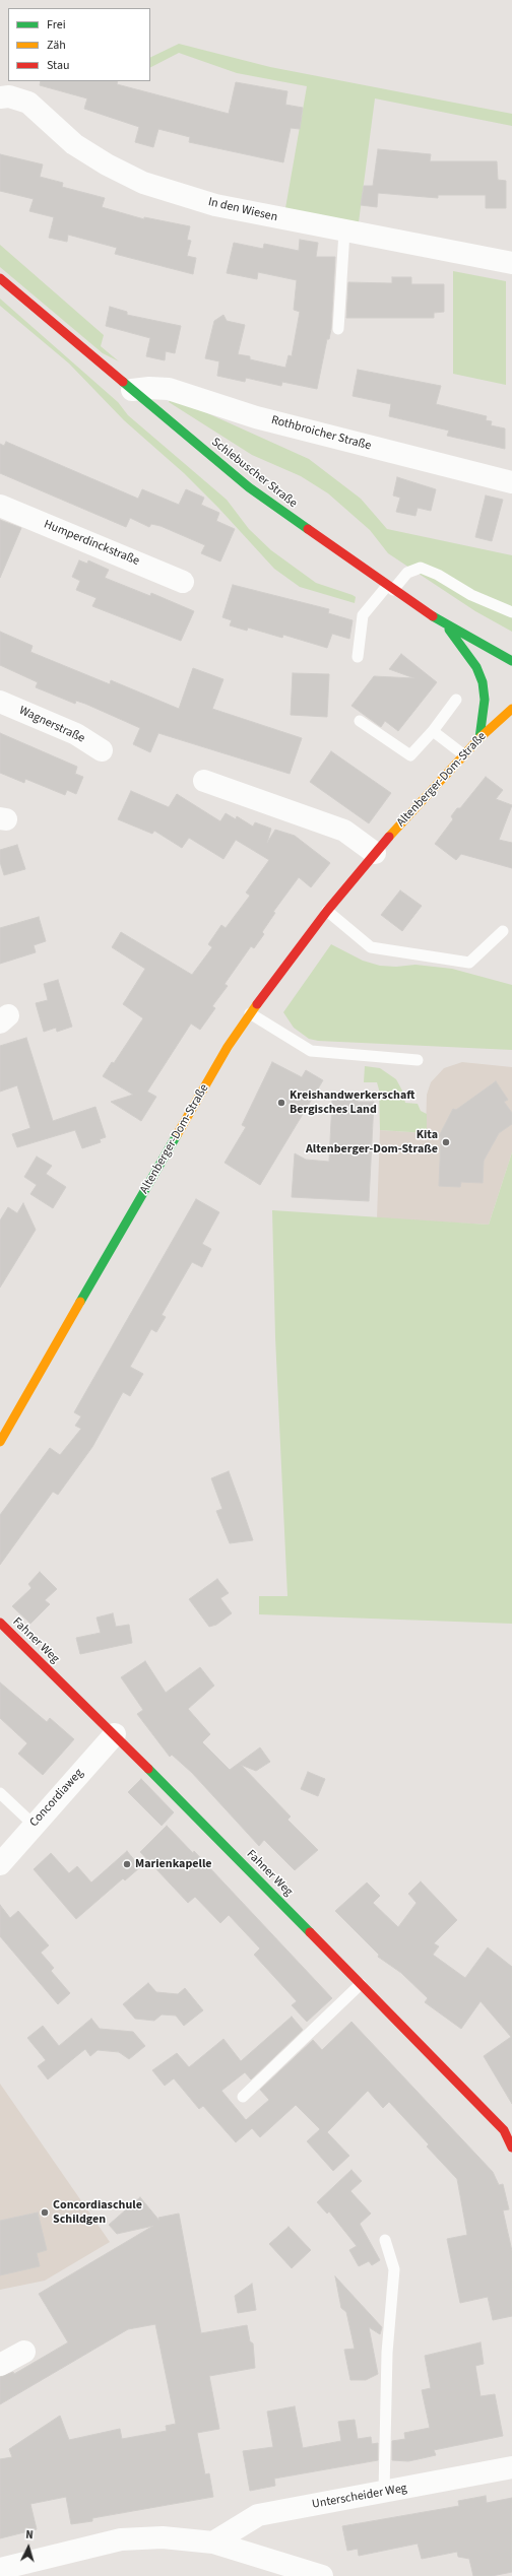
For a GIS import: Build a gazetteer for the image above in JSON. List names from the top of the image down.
{
  "streets": {
    "main road": ["Schlebuscher Straße", "Altenberger-Dom-Straße", "Fahner Weg"],
    "street": [
      "In den Wiesen",
      "Rothbroicher Straße",
      "Humperdinckstraße",
      "Wagnerstraße",
      "Concordiaweg",
      "Unterscheider Weg"
    ]
  },
  "crossings": [
    ["Rothbroicher Straße", "Schlebuscher Straße"],
    ["Fahner Weg", "Concordiaweg"]
  ],
  "places": [
    "Kreishandwerkerschaft Bergisches Land",
    "Kita Altenberger-Dom-Straße",
    "Marienkapelle",
    "Concordiaschule Schildgen"
  ],
  "legend": ["Frei", "Zäh", "Stau"],
  "north": "top"
}
